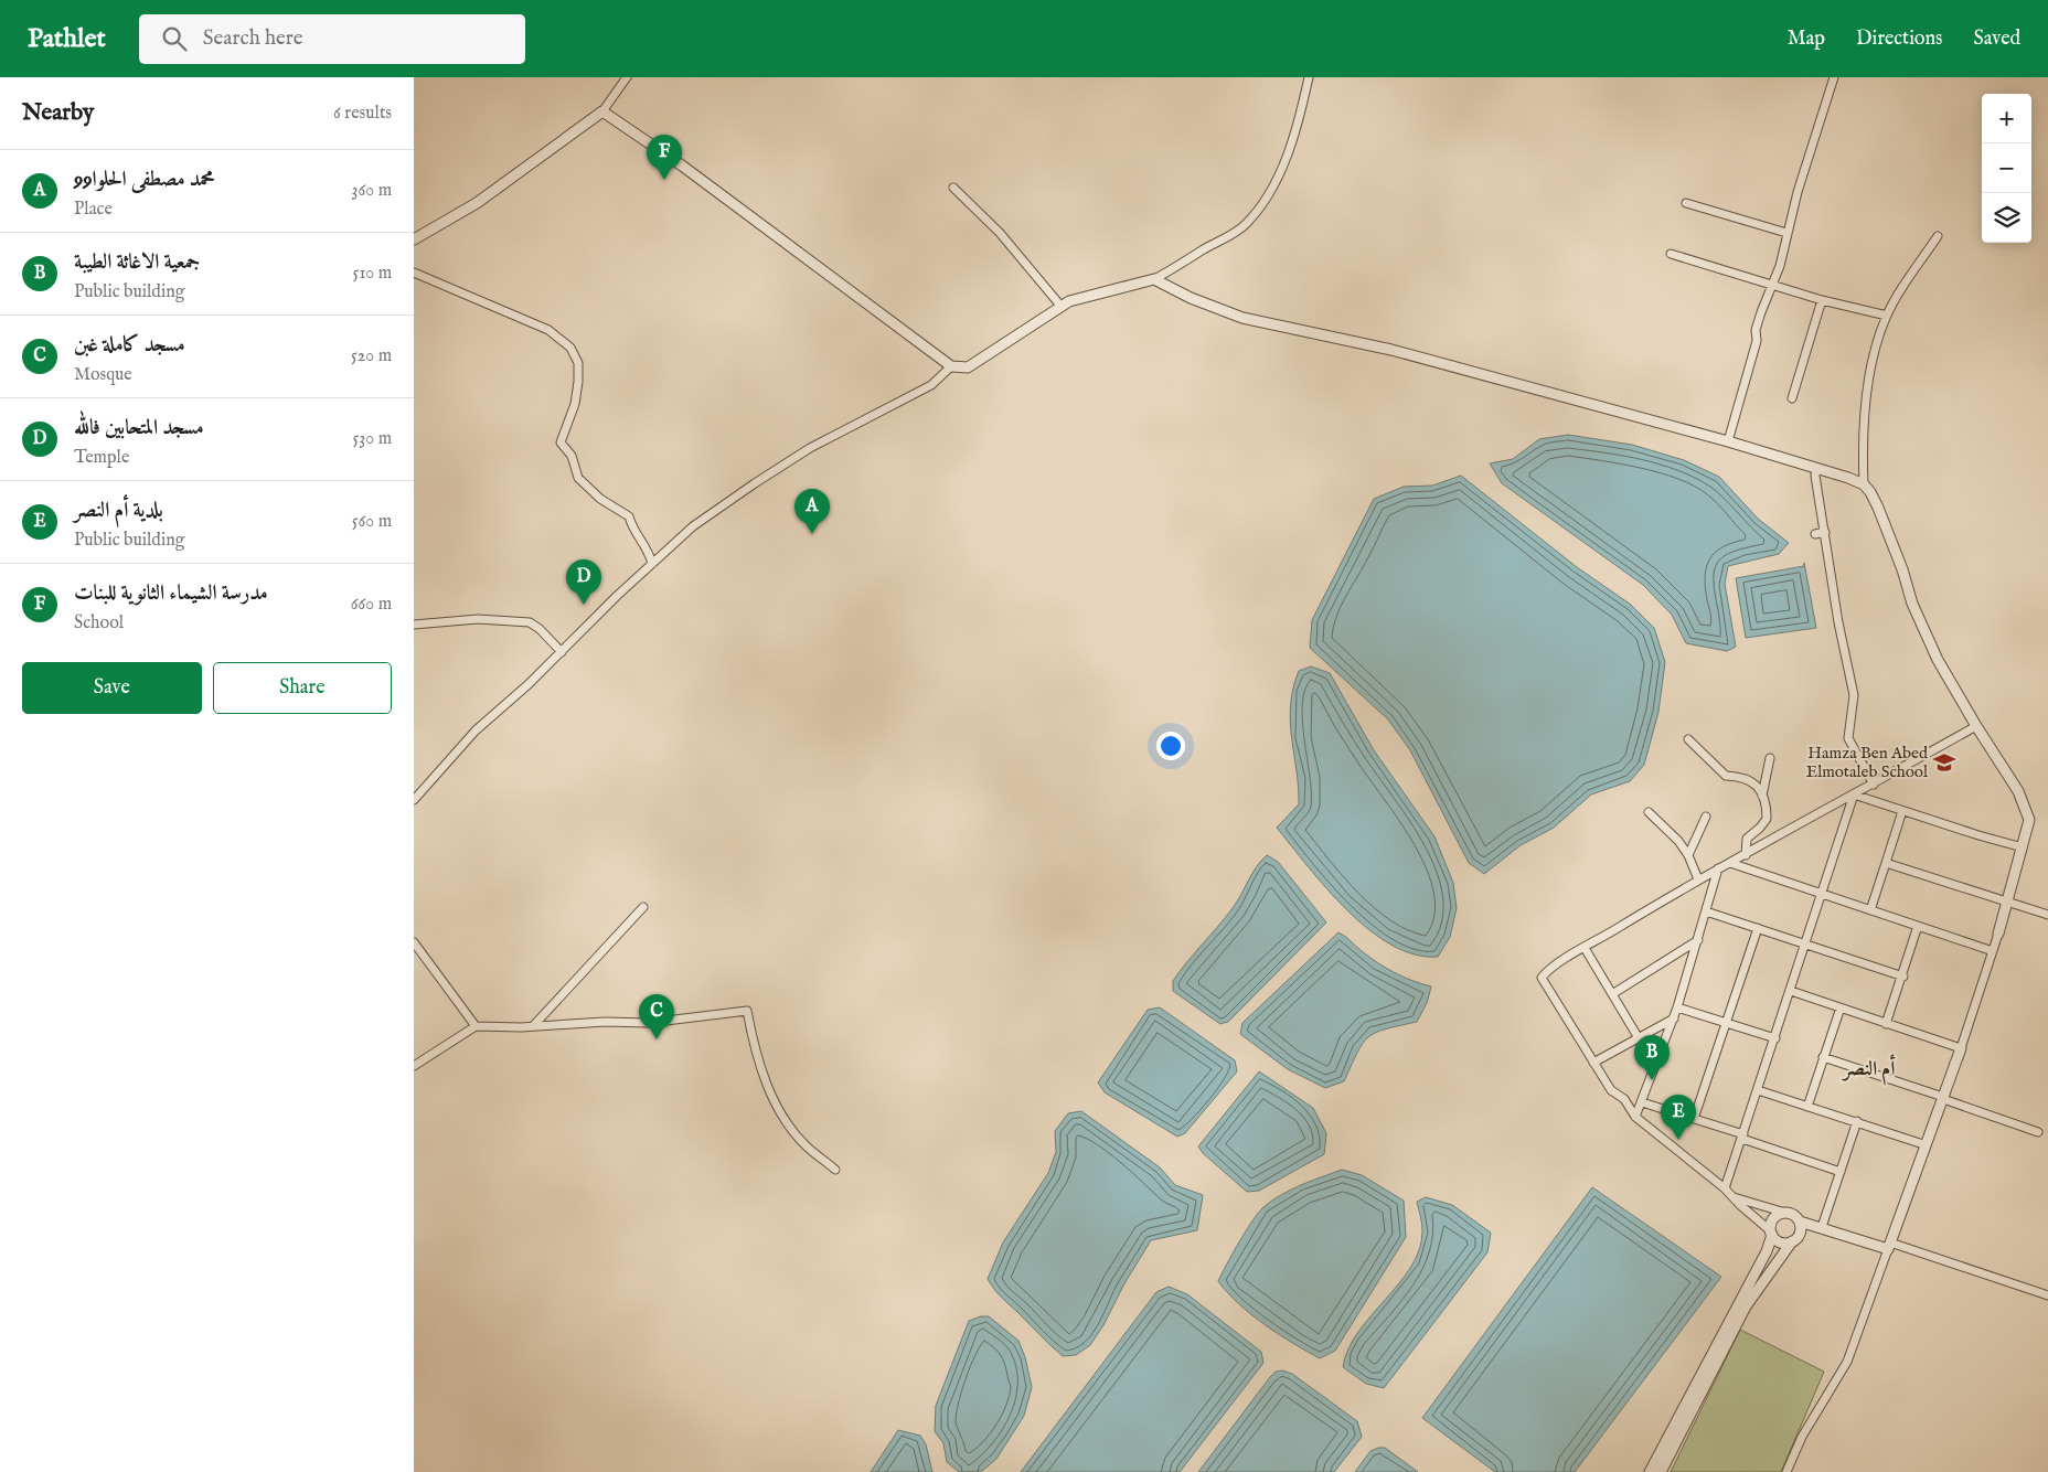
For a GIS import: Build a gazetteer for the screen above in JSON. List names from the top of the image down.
{
  "districts": ["أم النصر"],
  "places": {
    "school or university": ["Hamza Ben Abed Elmotaleb School"]
  },
  "page": {
    "header": "Pathlet",
    "search": "Search here",
    "nav": ["Map", "Directions", "Saved"],
    "heading": ["Nearby", "6 results"],
    "map_buttons": ["+", "−"],
    "pins": [
      "F",
      "A",
      "D",
      "C",
      "B",
      "E"
    ],
    "list": [
      {
        "mark": "A",
        "name": "محمد مصطفى الحلوا99",
        "note": "Place",
        "value": "360 m"
      },
      {
        "mark": "B",
        "name": "جمعية الاغاثة الطيبة",
        "note": "Public building",
        "value": "510 m"
      },
      {
        "mark": "C",
        "name": "مسجد كاملة غبن",
        "note": "Mosque",
        "value": "520 m"
      },
      {
        "mark": "D",
        "name": "مسجد المتحابين فالله",
        "note": "Temple",
        "value": "530 m"
      },
      {
        "mark": "E",
        "name": "بلدية أم النصر",
        "note": "Public building",
        "value": "560 m"
      },
      {
        "mark": "F",
        "name": "مدرسة الشيماء الثانوية للبنات",
        "note": "School",
        "value": "660 m"
      }
    ],
    "buttons": ["Save", "Share"]
  }
}
